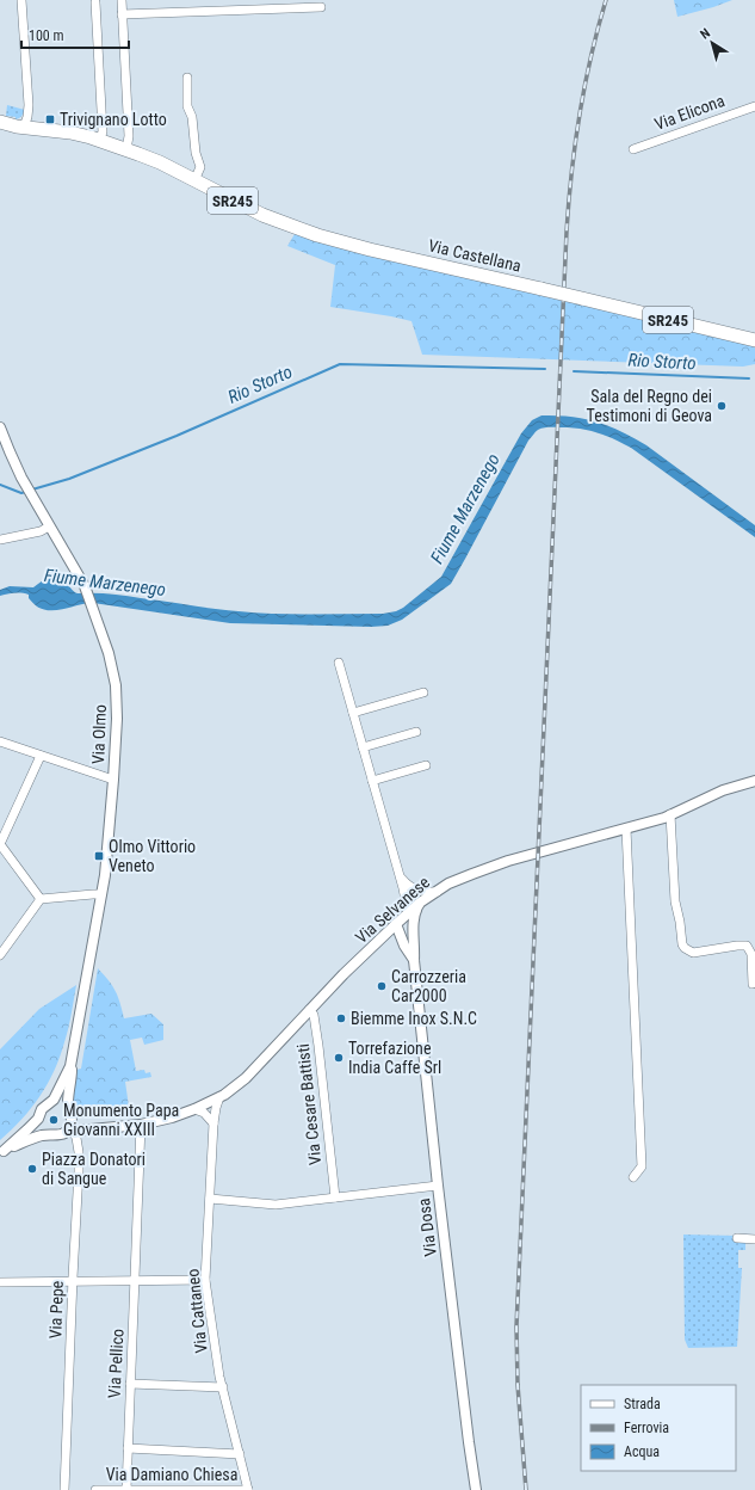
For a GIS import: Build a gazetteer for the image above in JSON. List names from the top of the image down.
{
  "streets": {
    "main road": ["SR245", "Via Castellana"],
    "street": [
      "Via Elicona",
      "Via Olmo",
      "Via Selvanese",
      "Via Cesare Battisti",
      "Via Dosa",
      "Via Pepe",
      "Via Cattaneo",
      "Via Pellico",
      "Via Damiano Chiesa"
    ]
  },
  "crossings": [
    ["Via Olmo", "Via Selvanese"],
    ["Via Olmo", "Via Pepe"],
    ["Via Selvanese", "Via Cesare Battisti"],
    ["Via Selvanese", "Via Dosa"],
    ["Via Selvanese", "Via Pepe"],
    ["Via Selvanese", "Via Cattaneo"],
    ["Via Selvanese", "Via Pellico"],
    ["Via Cattaneo", "Via Damiano Chiesa"],
    ["Via Pellico", "Via Damiano Chiesa"]
  ],
  "water": ["Rio Storto", "Fiume Marzenego"],
  "places": {
    "transit": ["Trivignano Lotto", "Olmo Vittorio Veneto"],
    "other": [
      "Sala del Regno dei Testimoni di Geova",
      "Carrozzeria Car2000",
      "Biemme Inox S.N.C",
      "Torrefazione India Caffe Srl",
      "Monumento Papa Giovanni XXIII",
      "Piazza Donatori di Sangue"
    ]
  },
  "legend": ["Strada", "Ferrovia", "Acqua"],
  "scale_bar": "100 m",
  "north": "top left"
}
